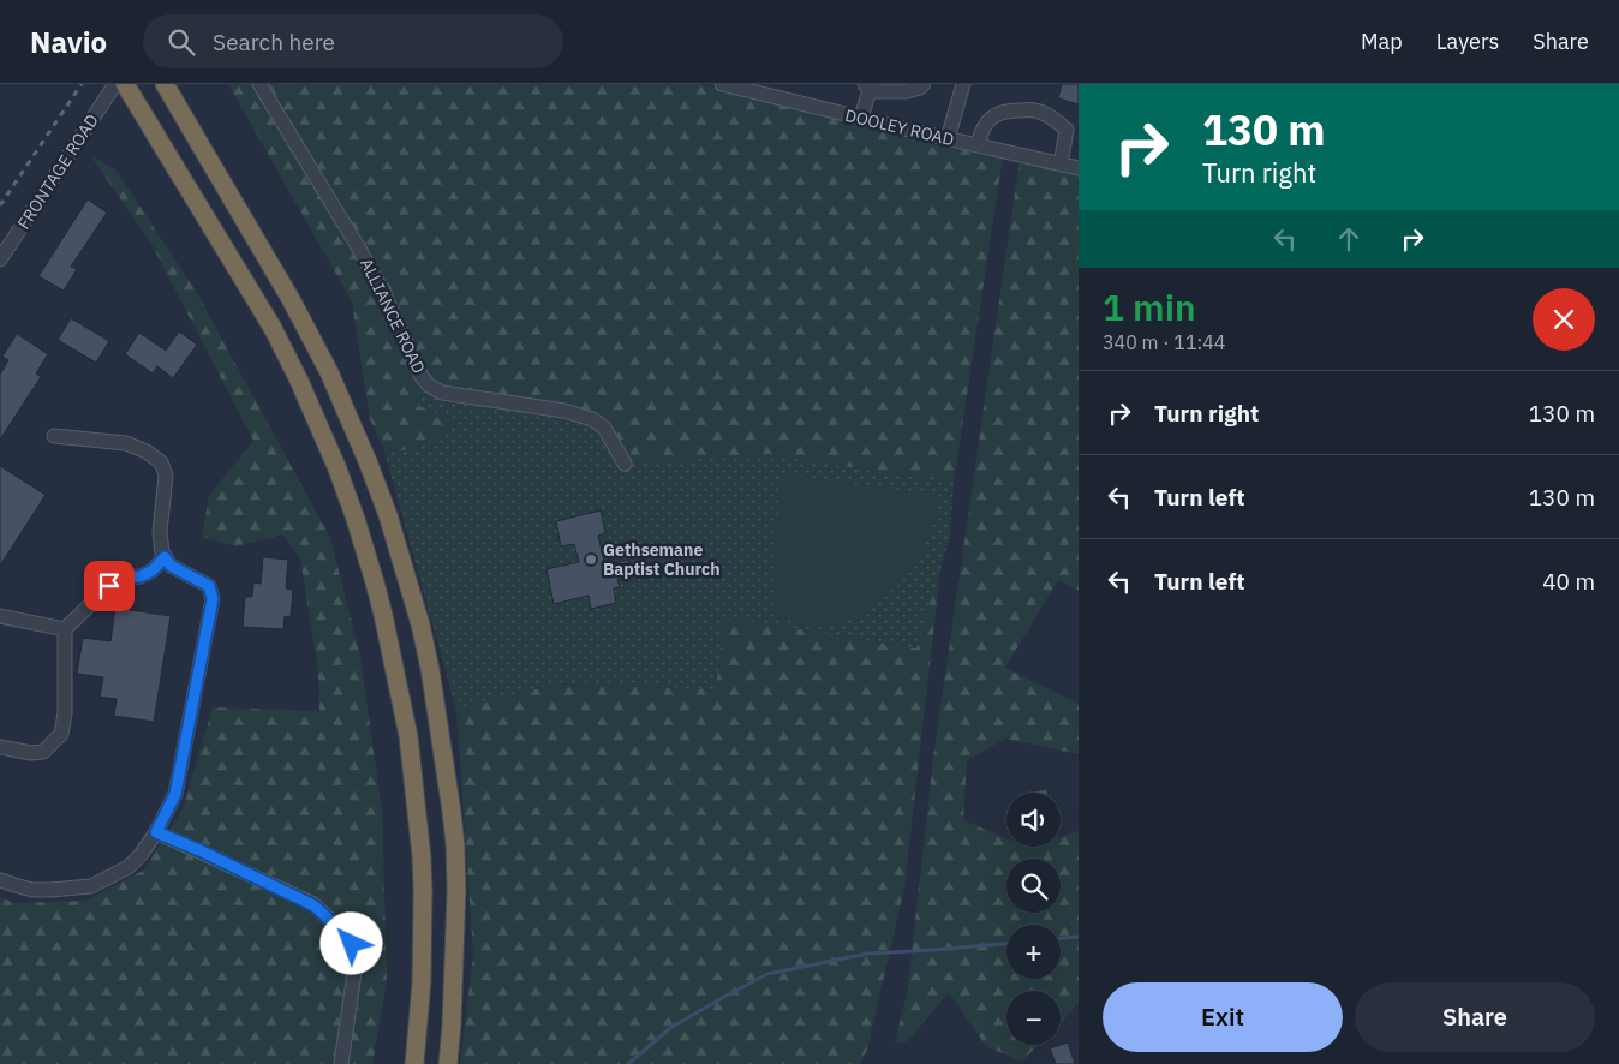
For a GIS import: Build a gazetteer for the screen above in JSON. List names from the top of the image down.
{
  "streets": {
    "street": ["DOOLEY ROAD", "FRONTAGE ROAD", "ALLIANCE ROAD"]
  },
  "places": ["Gethsemane Baptist Church"],
  "page": {
    "header": "Navio",
    "search": "Search here",
    "nav": ["Map", "Layers", "Share"],
    "turn": ["130 m", "Turn right"],
    "heading": ["1 min", "340 m · 11:44"],
    "list": [
      {
        "name": "Turn right",
        "value": "130 m"
      },
      {
        "name": "Turn left",
        "value": "130 m"
      },
      {
        "name": "Turn left",
        "value": "40 m"
      }
    ],
    "map_buttons": ["+", "−"],
    "buttons": ["Exit", "Share"]
  }
}
